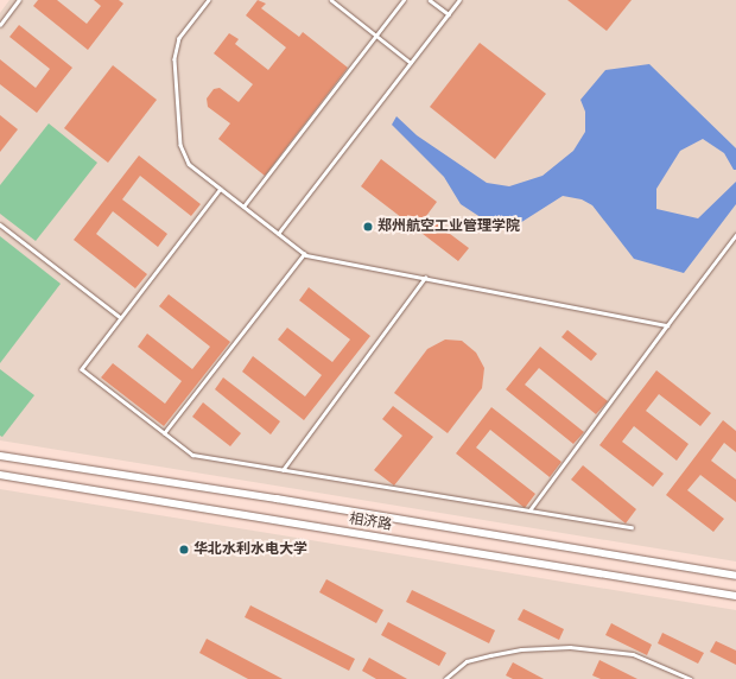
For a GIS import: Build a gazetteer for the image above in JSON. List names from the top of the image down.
{
  "streets": {
    "street": ["相济路"]
  },
  "places": ["郑州航空工业管理学院", "华北水利水电大学"]
}
